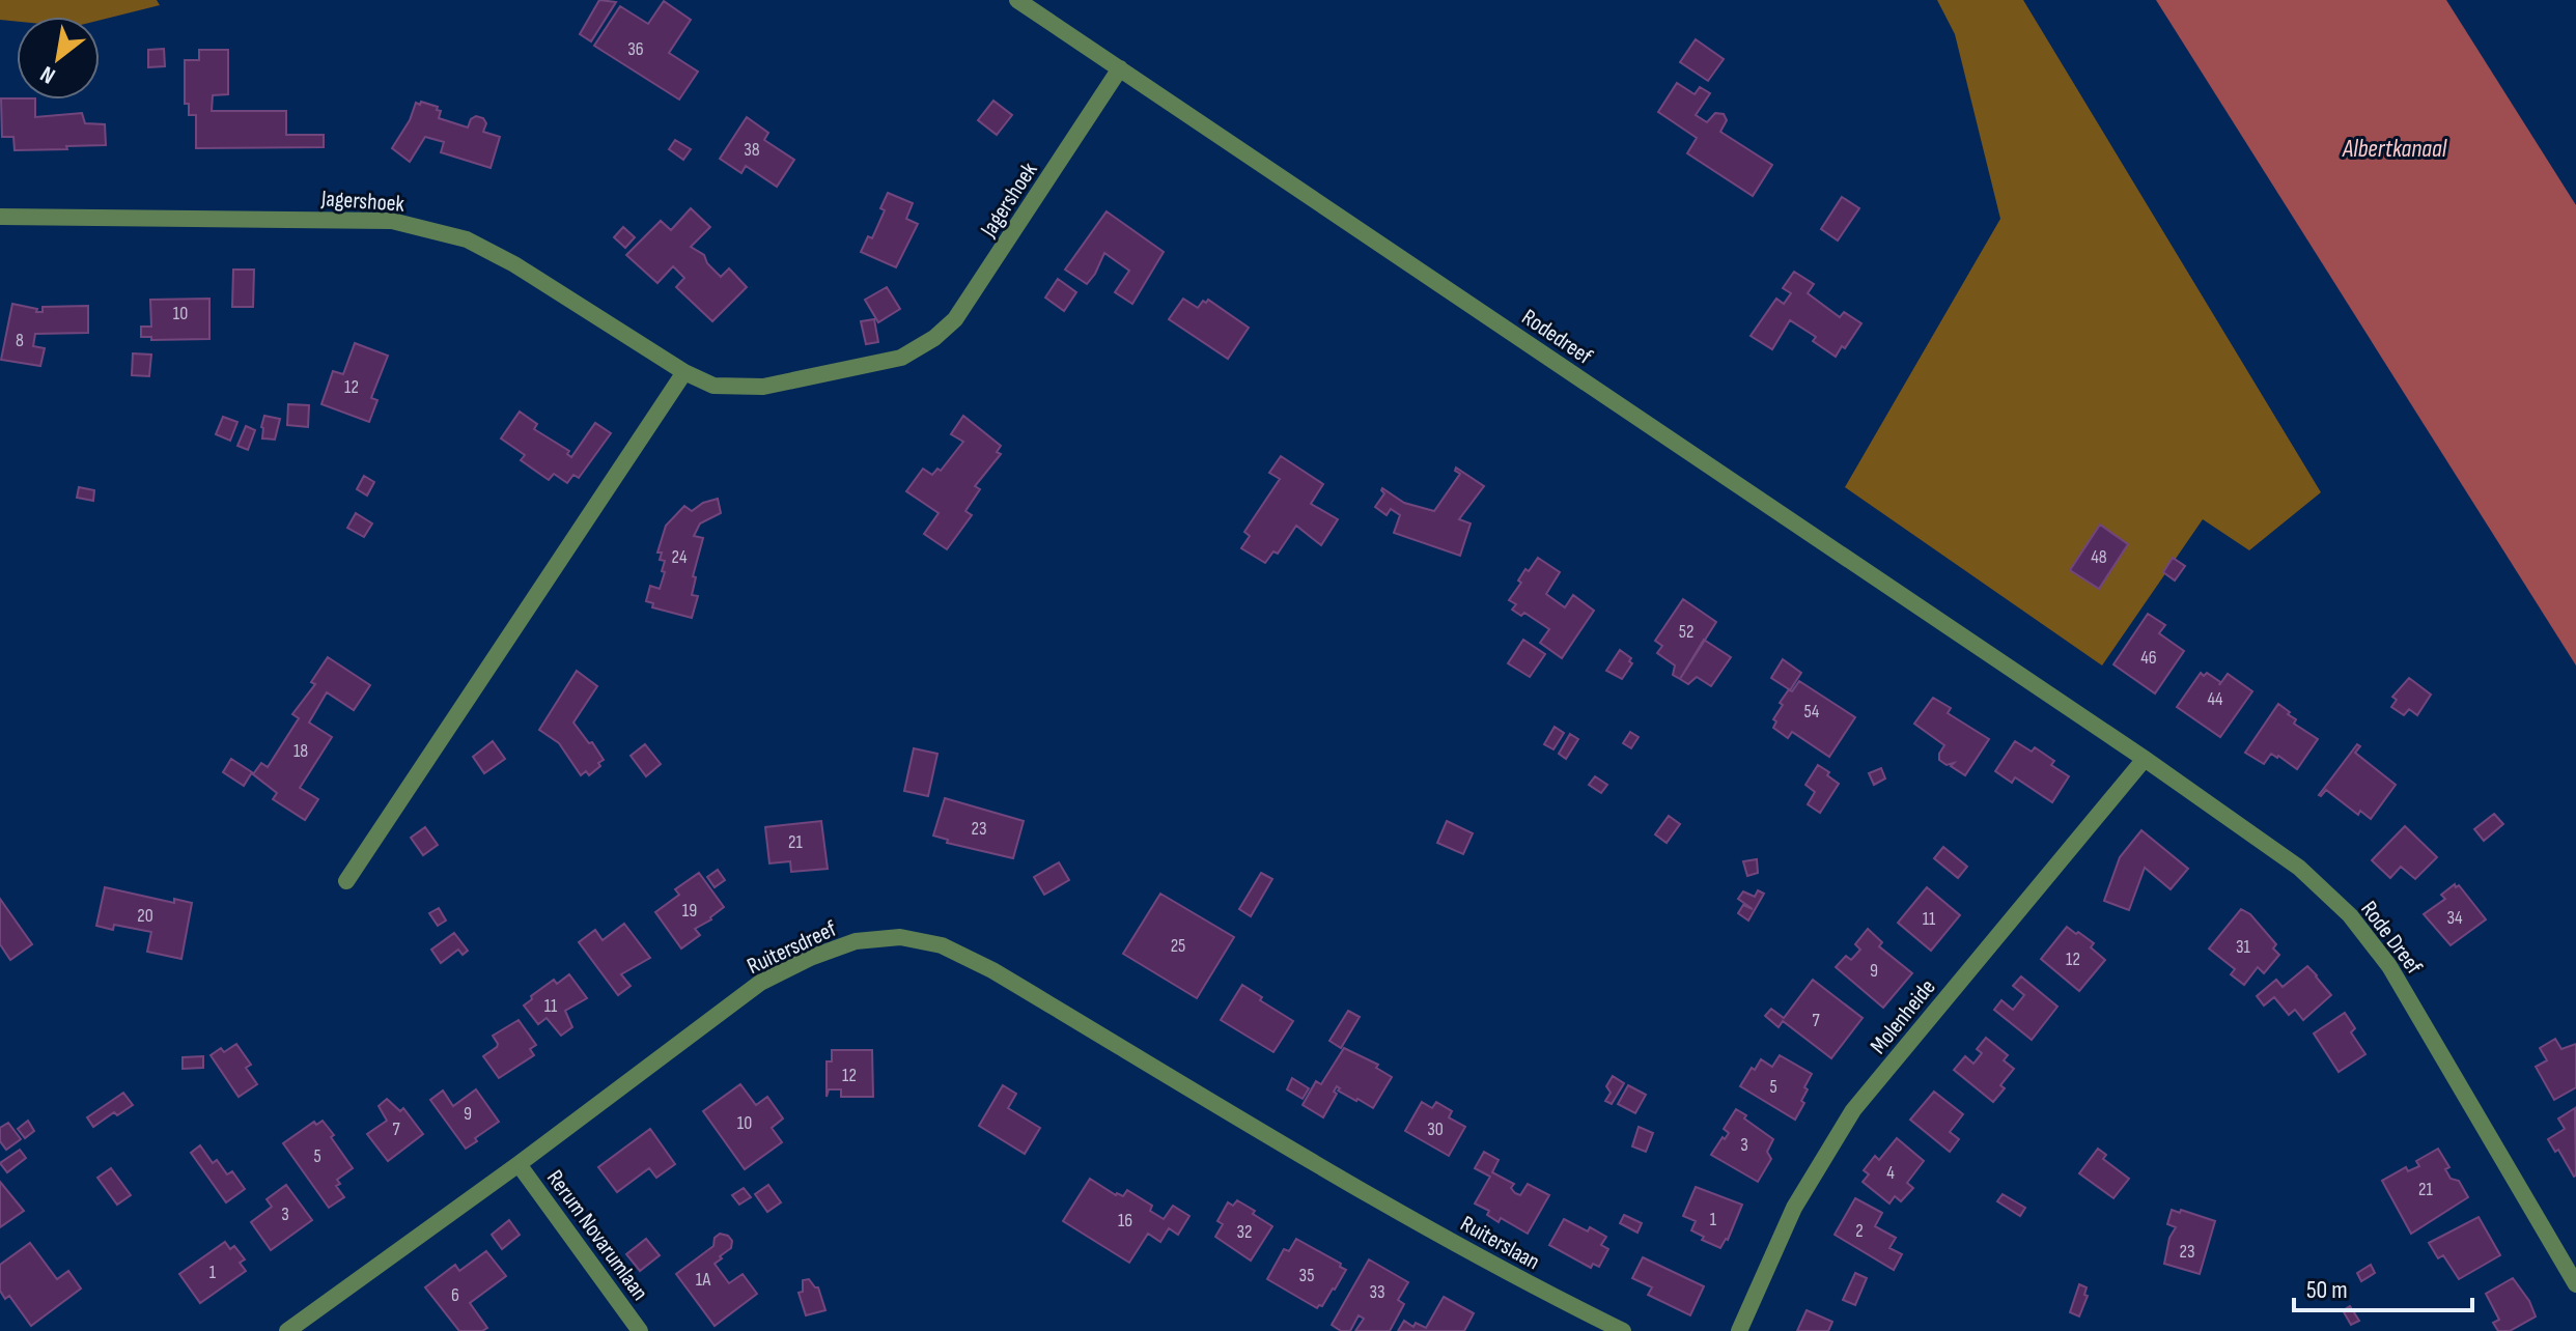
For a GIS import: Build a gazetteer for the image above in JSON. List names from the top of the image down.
{
  "streets": {
    "street": [
      "Jagershoek",
      "Rodedreef",
      "Rode Dreef",
      "Ruitersdreef",
      "Molenheide",
      "Rerum Novarumlaan",
      "Ruiterslaan"
    ]
  },
  "crossings": [
    ["Jagershoek", "Rodedreef"],
    ["Rodedreef", "Rode Dreef"],
    ["Rode Dreef", "Molenheide"],
    ["Ruitersdreef", "Rerum Novarumlaan"],
    ["Ruitersdreef", "Ruiterslaan"]
  ],
  "water": ["Albertkanaal"],
  "house_numbers": [
    "36",
    "38",
    "10",
    "8",
    "12",
    "24",
    "48",
    "52",
    "46",
    "44",
    "54",
    "18",
    "23",
    "21",
    "19",
    "20",
    "34",
    "11",
    "25",
    "31",
    "12",
    "9",
    "11",
    "7",
    "12",
    "5",
    "9",
    "10",
    "7",
    "30",
    "3",
    "5",
    "4",
    "21",
    "3",
    "1",
    "16",
    "2",
    "32",
    "23",
    "1",
    "35",
    "1A",
    "33",
    "6"
  ],
  "scale_bar": "50 m",
  "north": "bottom left"
}
